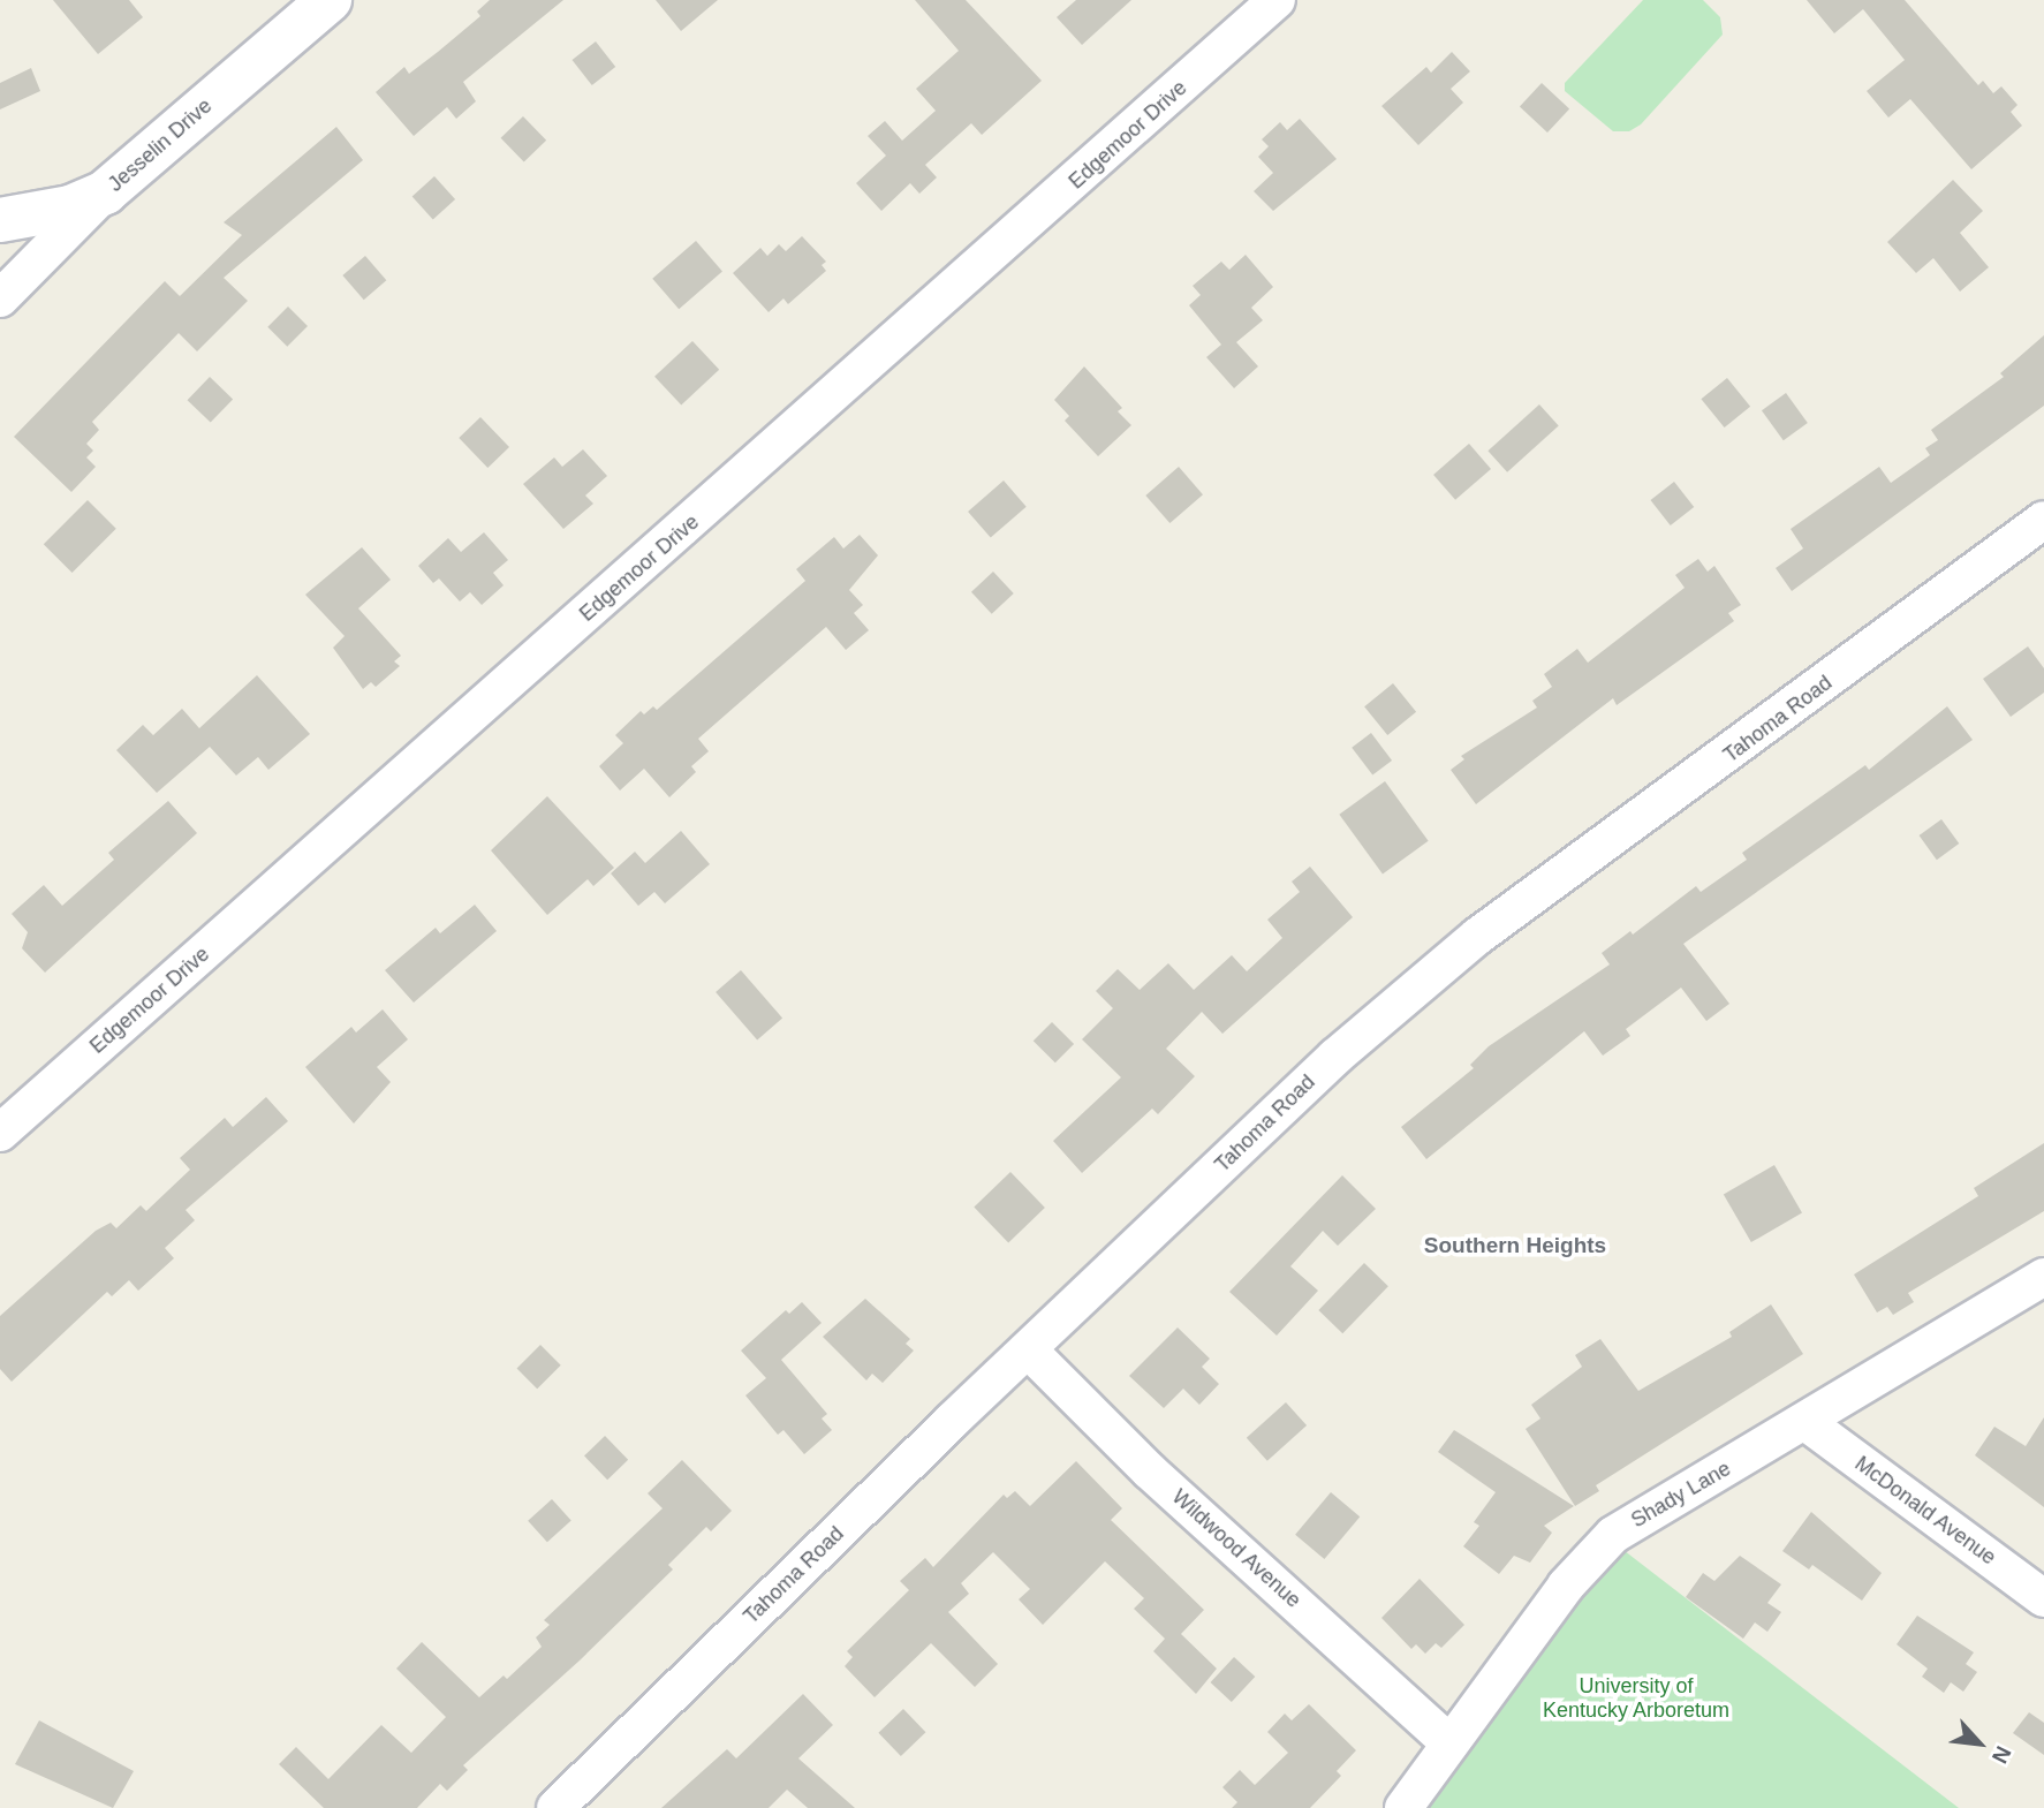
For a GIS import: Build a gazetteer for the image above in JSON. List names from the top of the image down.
{
  "streets": {
    "street": [
      "Edgemoor Drive",
      "Jesselin Drive",
      "Tahoma Road",
      "Shady Lane",
      "McDonald Avenue",
      "Wildwood Avenue"
    ]
  },
  "crossings": [
    ["Tahoma Road", "Wildwood Avenue"],
    ["Shady Lane", "McDonald Avenue"],
    ["Shady Lane", "Wildwood Avenue"]
  ],
  "districts": ["Southern Heights"],
  "parks": ["University of Kentucky Arboretum"],
  "north": "bottom right"
}
